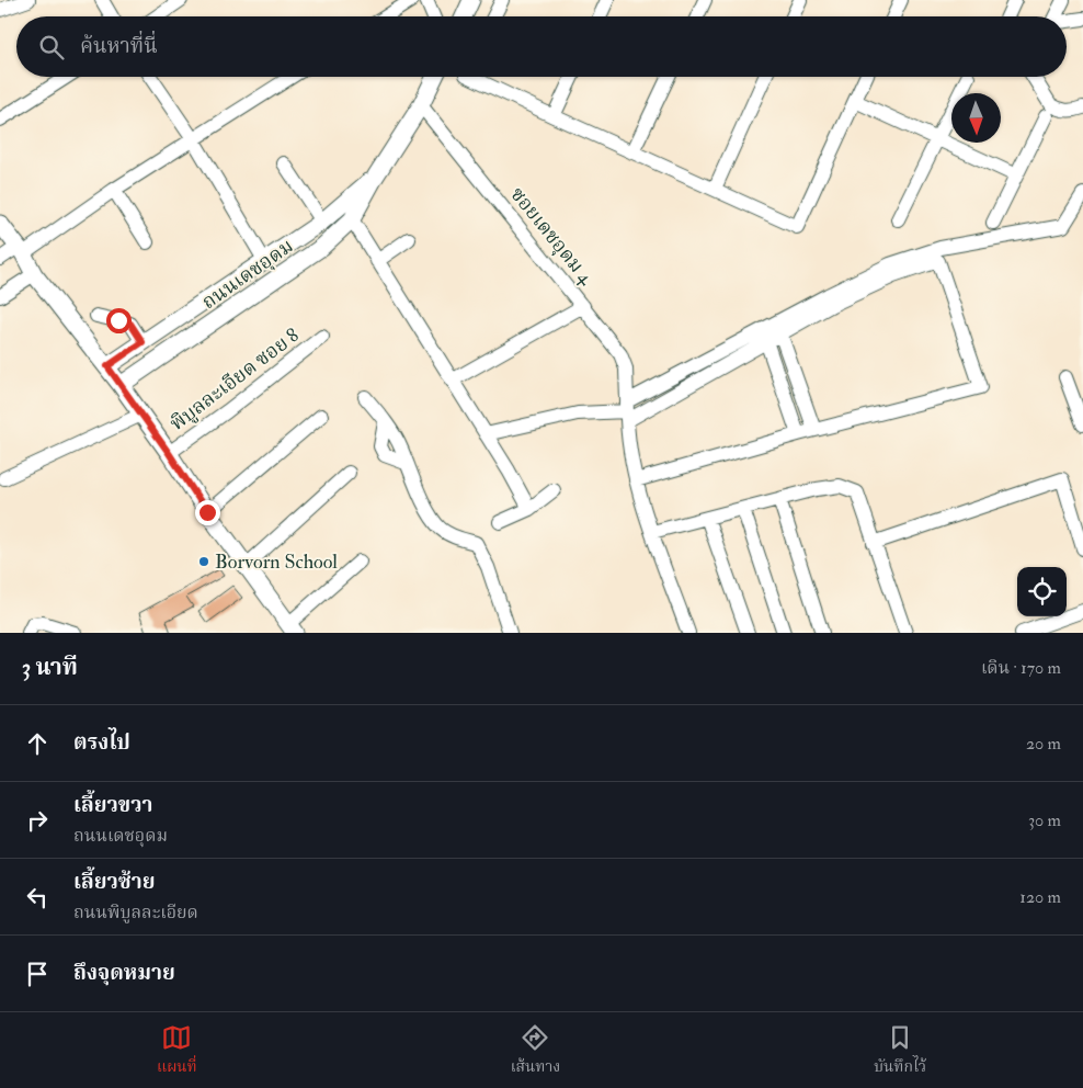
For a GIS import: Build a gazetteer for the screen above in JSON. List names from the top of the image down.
{
  "streets": {
    "main road": ["ถนนเดชอุดม"],
    "street": ["ซอยเดชอุดม 4", "พิบูลละเอียด ซอย 8"]
  },
  "crossings": [
    ["ซอยเดชอุดม 4", "ถนนเดชอุดม"]
  ],
  "places": ["Borvorn School"],
  "north": "bottom",
  "page": {
    "search": "ค้นหาที่นี่",
    "heading": ["3 นาที", "เดิน · 170 m"],
    "list": [
      ["ตรงไป", "20 m"],
      ["เลี้ยวขวา", "ถนนเดชอุดม", "30 m"],
      ["เลี้ยวซ้าย", "ถนนพิบูลละเอียด", "120 m"],
      "ถึงจุดหมาย"
    ],
    "nav": ["แผนที่", "เส้นทาง", "บันทึกไว้"]
  }
}
